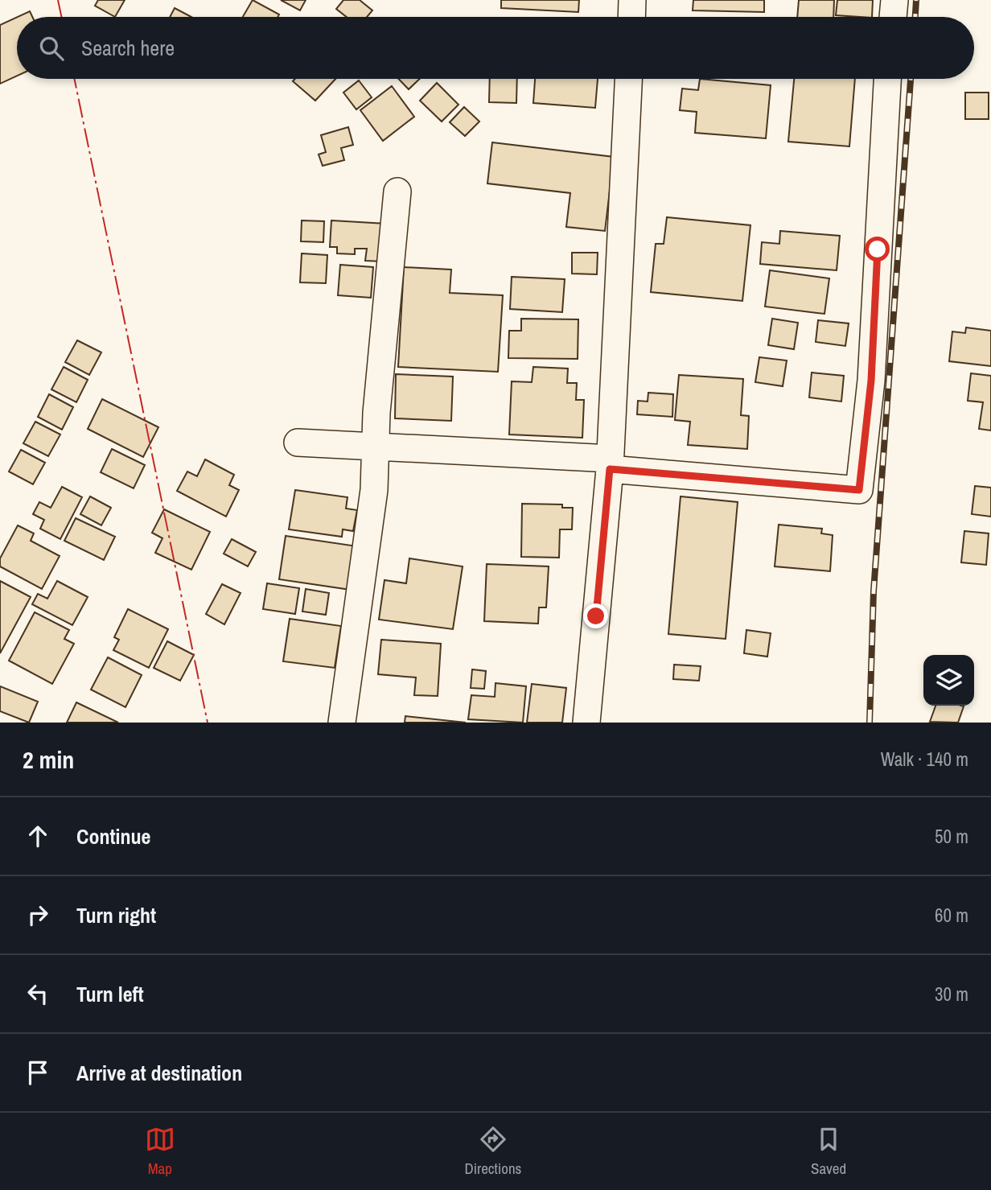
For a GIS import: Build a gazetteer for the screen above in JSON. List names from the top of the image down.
{
  "page": {
    "search": "Search here",
    "heading": ["2 min", "Walk · 140 m"],
    "list": [
      ["Continue", "50 m"],
      ["Turn right", "60 m"],
      ["Turn left", "30 m"],
      "Arrive at destination"
    ],
    "nav": ["Map", "Directions", "Saved"]
  }
}
